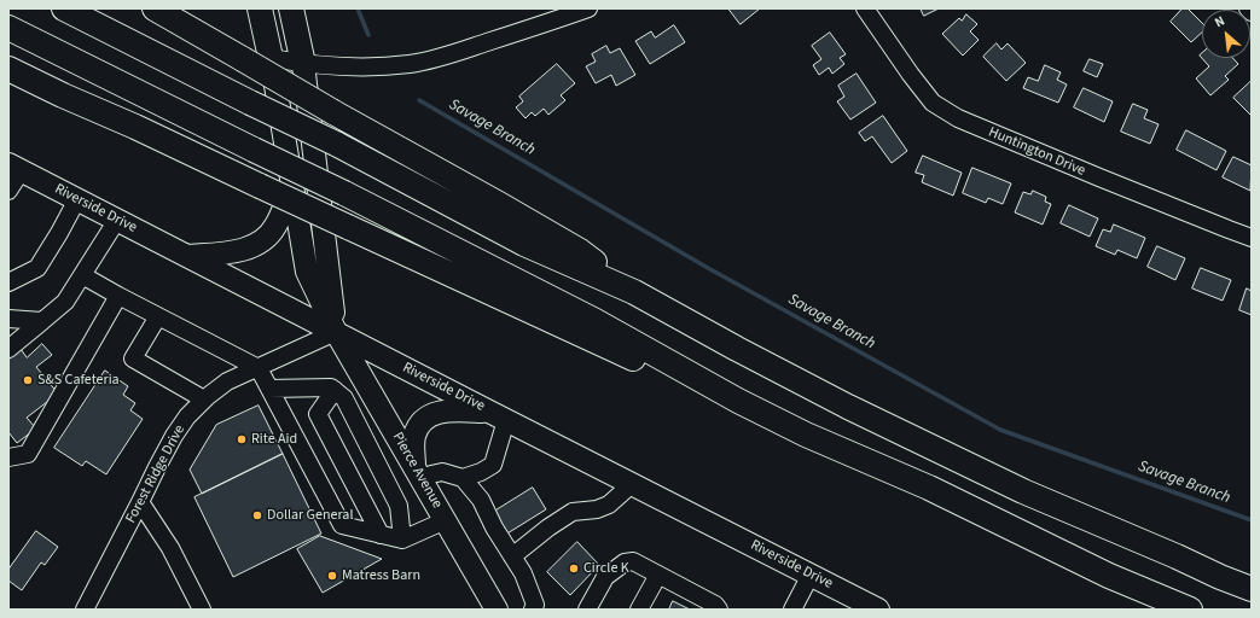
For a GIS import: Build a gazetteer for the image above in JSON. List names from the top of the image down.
{
  "streets": {
    "main road": ["Riverside Drive", "Pierce Avenue"],
    "street": ["Huntington Drive", "Forest Ridge Drive"]
  },
  "crossings": [
    ["Riverside Drive", "Pierce Avenue"],
    ["Riverside Drive", "Forest Ridge Drive"],
    ["Pierce Avenue", "Forest Ridge Drive"]
  ],
  "water": ["Savage Branch"],
  "places": [
    "S&S Cafeteria",
    "Rite Aid",
    "Dollar General",
    "Circle K",
    "Matress Barn"
  ],
  "north": "top left"
}
